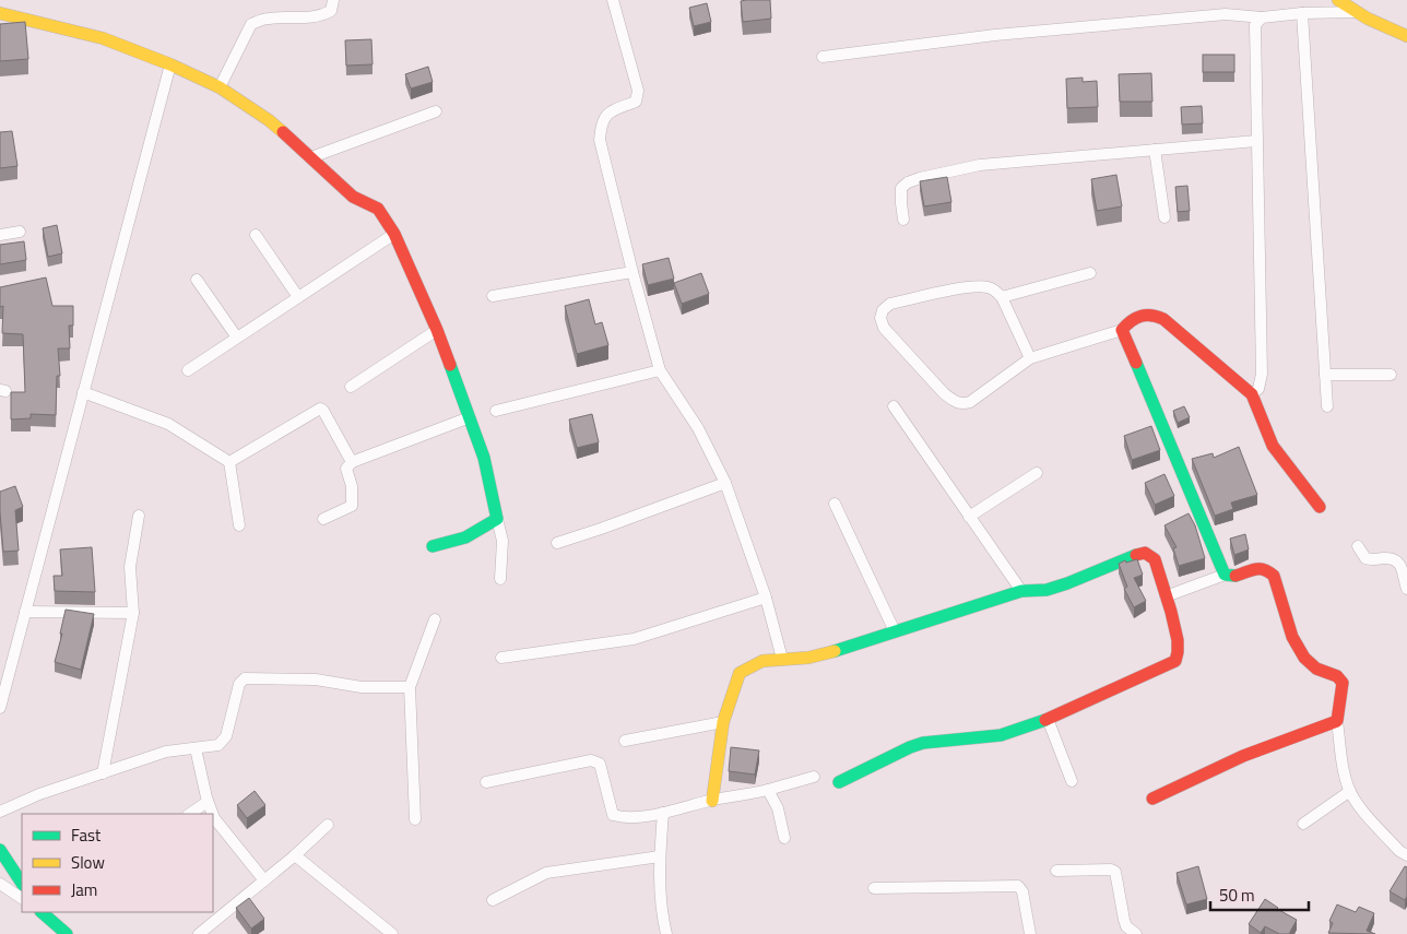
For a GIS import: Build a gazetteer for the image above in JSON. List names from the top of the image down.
{
  "legend": ["Fast", "Slow", "Jam"],
  "scale_bar": "50 m"
}
